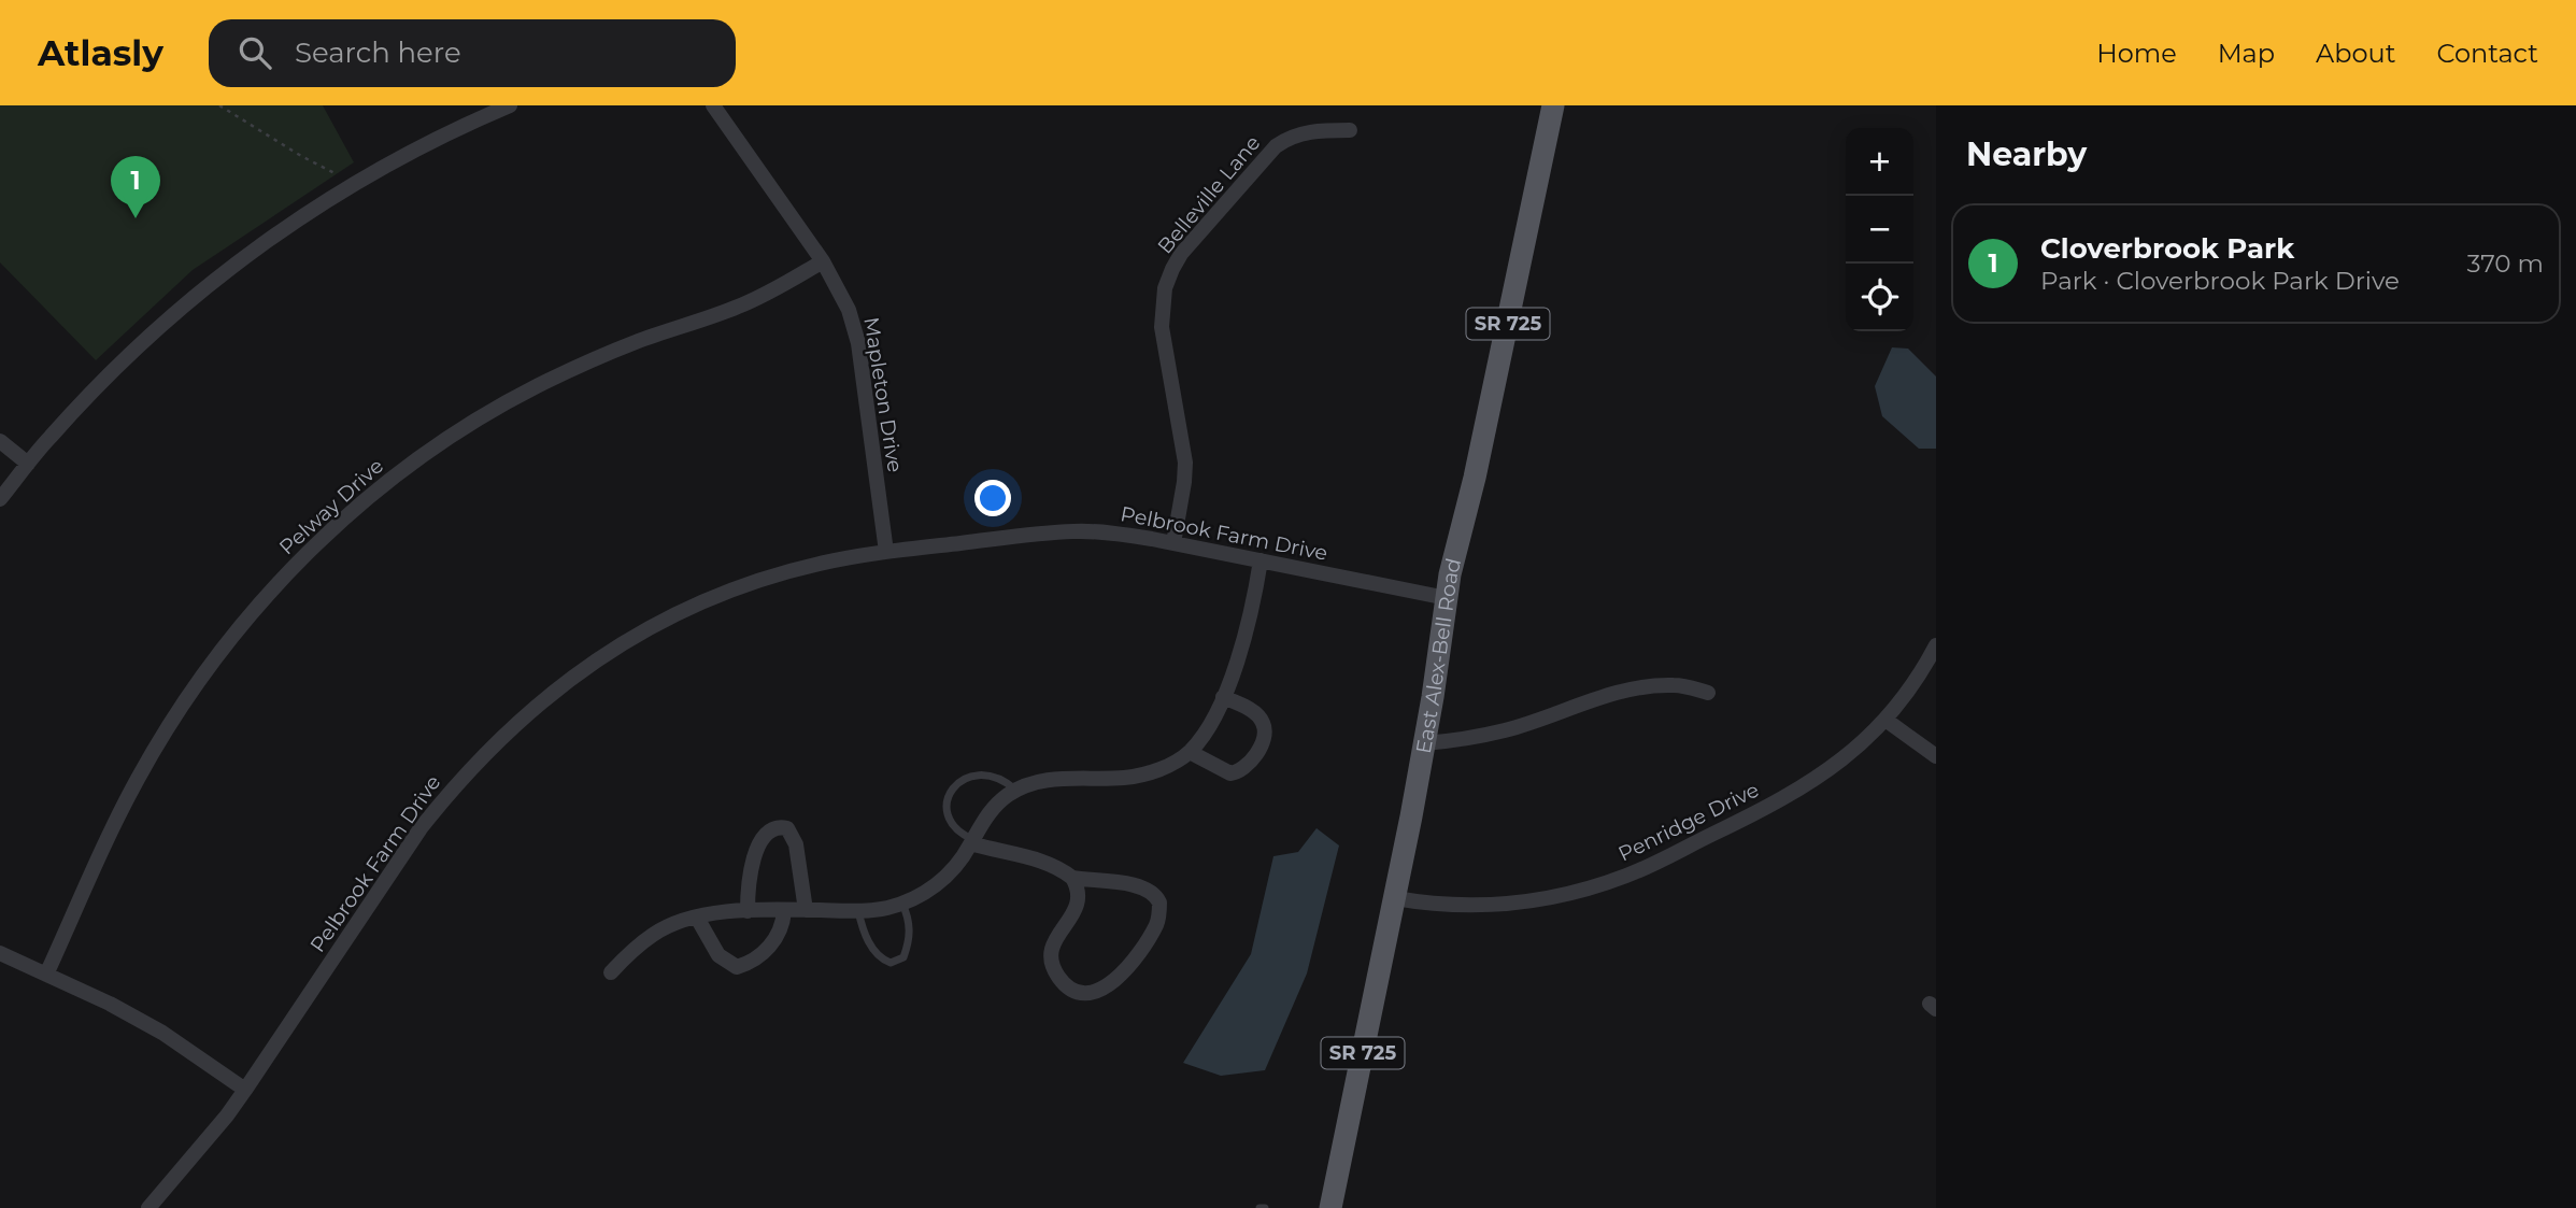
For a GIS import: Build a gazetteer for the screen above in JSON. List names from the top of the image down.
{
  "streets": {
    "main road": ["SR 725", "East Alex-Bell Road"],
    "street": [
      "Belleville Lane",
      "Mapleton Drive",
      "Pelway Drive",
      "Pelbrook Farm Drive",
      "Penridge Drive"
    ]
  },
  "crossings": [
    ["Belleville Lane", "Pelbrook Farm Drive"],
    ["Mapleton Drive", "Pelway Drive"],
    ["Mapleton Drive", "Pelbrook Farm Drive"],
    ["Pelbrook Farm Drive", "East Alex-Bell Road"],
    ["East Alex-Bell Road", "Penridge Drive"]
  ],
  "page": {
    "header": "Atlasly",
    "search": "Search here",
    "nav": [
      "Home",
      "Map",
      "About",
      "Contact"
    ],
    "heading": "Nearby",
    "map_buttons": ["+", "−"],
    "pins": "1",
    "list": [
      {
        "mark": "1",
        "name": "Cloverbrook Park",
        "note": "Park · Cloverbrook Park Drive",
        "value": "370 m"
      }
    ]
  }
}
